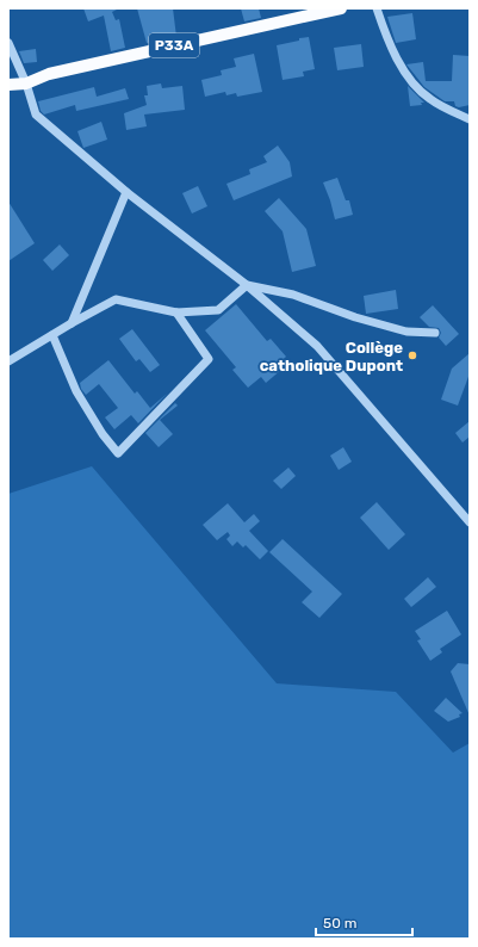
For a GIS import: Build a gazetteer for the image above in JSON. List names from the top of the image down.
{
  "streets": {
    "main road": ["P33A"]
  },
  "places": ["Collège catholique Dupont"],
  "scale_bar": "50 m"
}
